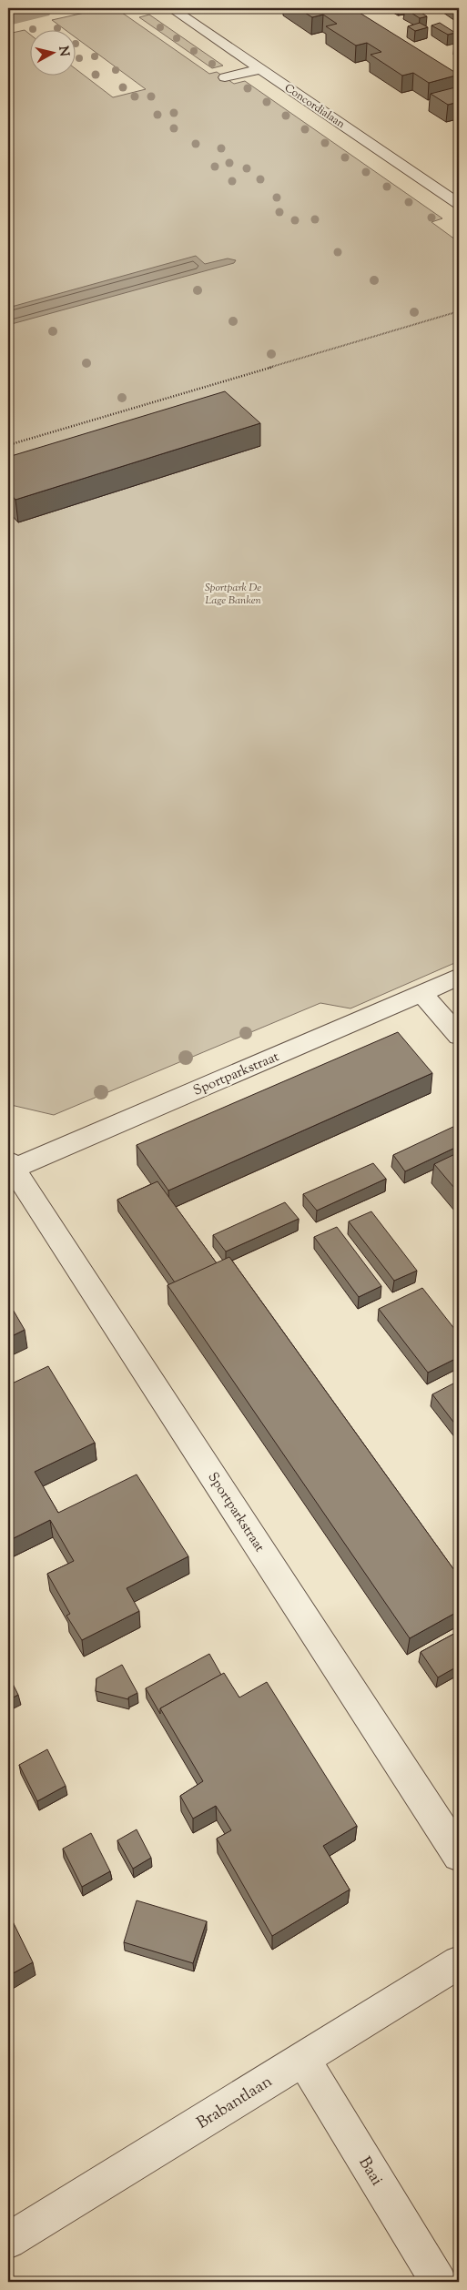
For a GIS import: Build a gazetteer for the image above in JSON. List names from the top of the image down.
{
  "streets": {
    "street": [
      "Concordialaan",
      "Sportparkstraat",
      "Brabantlaan",
      "Baai"
    ]
  },
  "crossings": [
    ["Brabantlaan", "Baai"]
  ],
  "parks": ["Sportpark De Lage Banken"],
  "north": "right"
}
